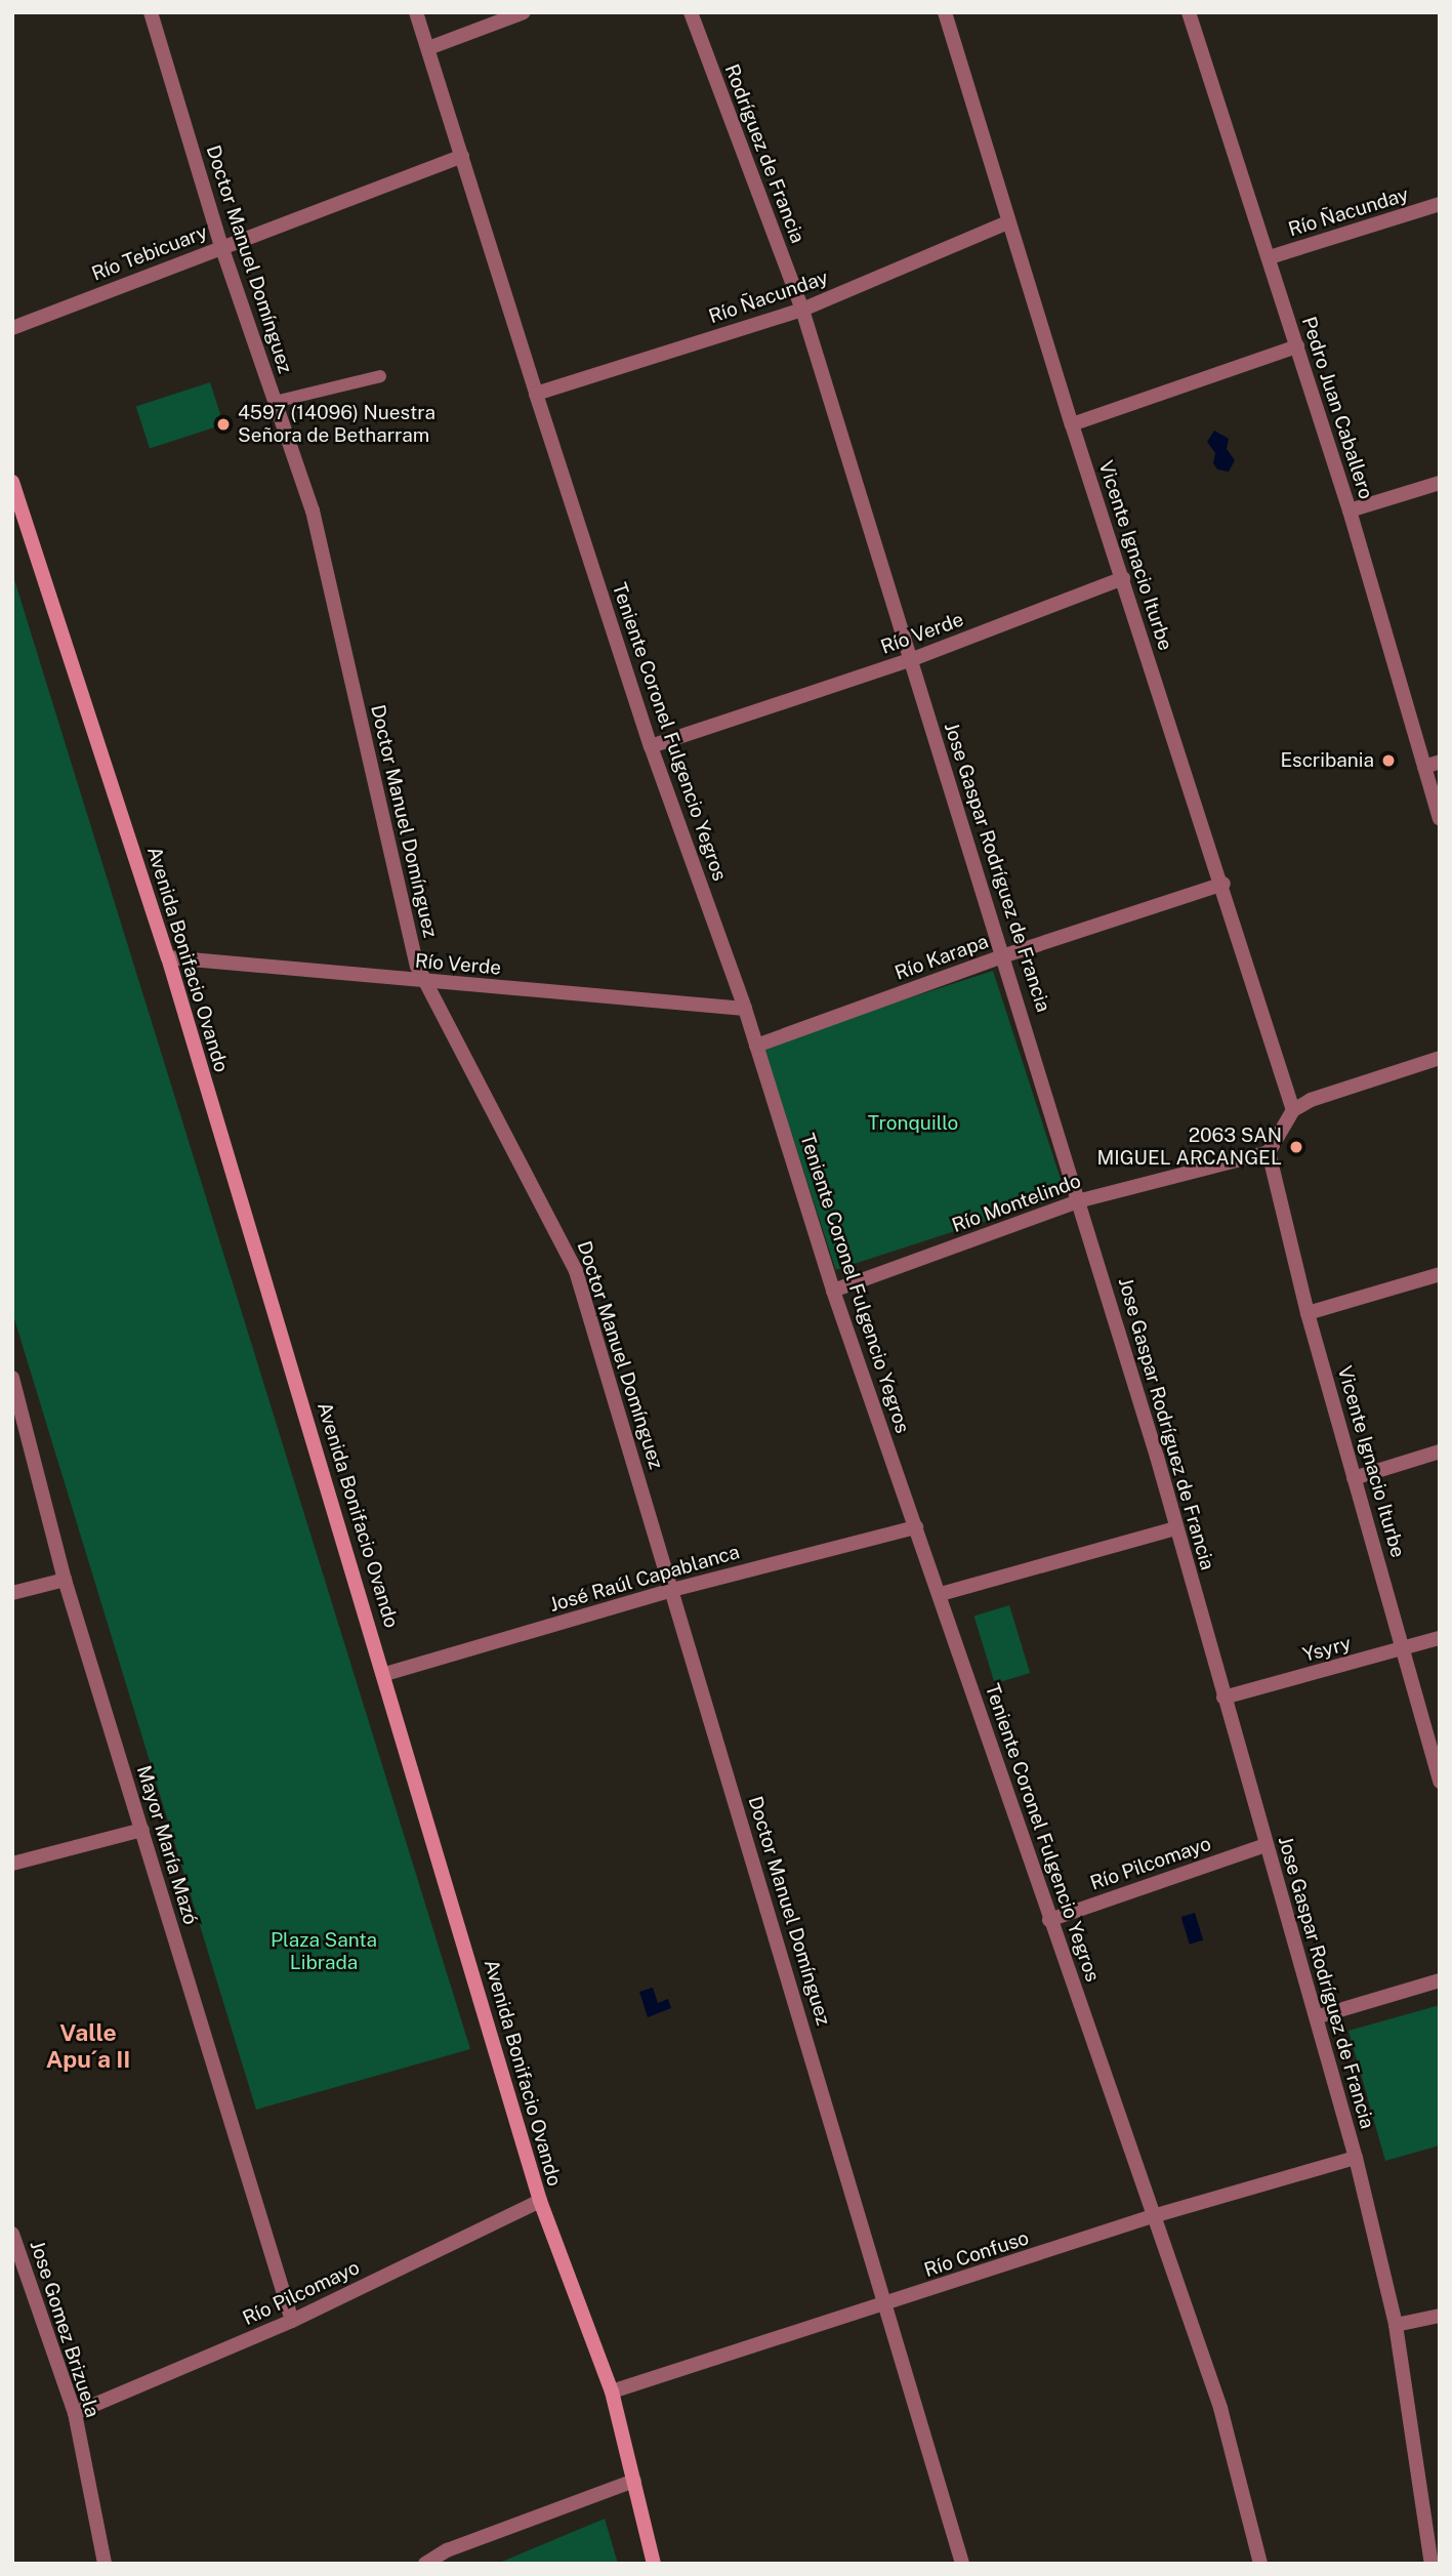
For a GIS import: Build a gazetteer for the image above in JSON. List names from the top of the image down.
{
  "streets": {
    "main road": ["Avenida Bonifacio Ovando"],
    "street": [
      "Rodríguez de Francia",
      "Río Ñacunday",
      "Río Tebicuary",
      "Doctor Manuel Domínguez",
      "Pedro Juan Caballero",
      "Vicente Ignacio Iturbe",
      "Río Verde",
      "Teniente Coronel Fulgencio Yegros",
      "Jose Gaspar Rodríguez de Francia",
      "Río Karapa",
      "Río Montelindo",
      "José Raúl Capablanca",
      "Ysyry",
      "Mayor María Mazó",
      "Río Pilcomayo",
      "Río Confuso",
      "Jose Gomez Brizuela"
    ]
  },
  "crossings": [
    ["Rodríguez de Francia", "Río Ñacunday"],
    ["Rodríguez de Francia", "Jose Gaspar Rodríguez de Francia"],
    ["Río Ñacunday", "Pedro Juan Caballero"],
    ["Río Ñacunday", "Vicente Ignacio Iturbe"],
    ["Río Ñacunday", "Teniente Coronel Fulgencio Yegros"],
    ["Río Ñacunday", "Jose Gaspar Rodríguez de Francia"],
    ["Río Tebicuary", "Doctor Manuel Domínguez"],
    ["Río Tebicuary", "Teniente Coronel Fulgencio Yegros"],
    ["Doctor Manuel Domínguez", "Río Verde"],
    ["Doctor Manuel Domínguez", "José Raúl Capablanca"],
    ["Doctor Manuel Domínguez", "Río Confuso"],
    ["Vicente Ignacio Iturbe", "Río Verde"],
    ["Vicente Ignacio Iturbe", "Río Karapa"],
    ["Vicente Ignacio Iturbe", "Río Montelindo"],
    ["Vicente Ignacio Iturbe", "Ysyry"],
    ["Río Verde", "Teniente Coronel Fulgencio Yegros"],
    ["Río Verde", "Jose Gaspar Rodríguez de Francia"],
    ["Río Verde", "Avenida Bonifacio Ovando"],
    ["Teniente Coronel Fulgencio Yegros", "Río Karapa"],
    ["Teniente Coronel Fulgencio Yegros", "Río Montelindo"],
    ["Teniente Coronel Fulgencio Yegros", "José Raúl Capablanca"],
    ["Teniente Coronel Fulgencio Yegros", "Río Pilcomayo"],
    ["Teniente Coronel Fulgencio Yegros", "Río Confuso"],
    ["Jose Gaspar Rodríguez de Francia", "Río Karapa"],
    ["Jose Gaspar Rodríguez de Francia", "Río Montelindo"],
    ["Jose Gaspar Rodríguez de Francia", "Ysyry"],
    ["Jose Gaspar Rodríguez de Francia", "Río Pilcomayo"],
    ["Jose Gaspar Rodríguez de Francia", "Río Confuso"],
    ["Avenida Bonifacio Ovando", "José Raúl Capablanca"],
    ["Avenida Bonifacio Ovando", "Río Pilcomayo"],
    ["Avenida Bonifacio Ovando", "Río Confuso"],
    ["Mayor María Mazó", "Río Pilcomayo"],
    ["Río Pilcomayo", "Jose Gomez Brizuela"]
  ],
  "districts": ["Valle Apu´a II"],
  "parks": ["Tronquillo", "Plaza Santa Librada"],
  "places": ["4597 (14096) Nuestra Señora de Betharram", "Escribania", "2063 SAN MIGUEL ARCANGEL"]
}
